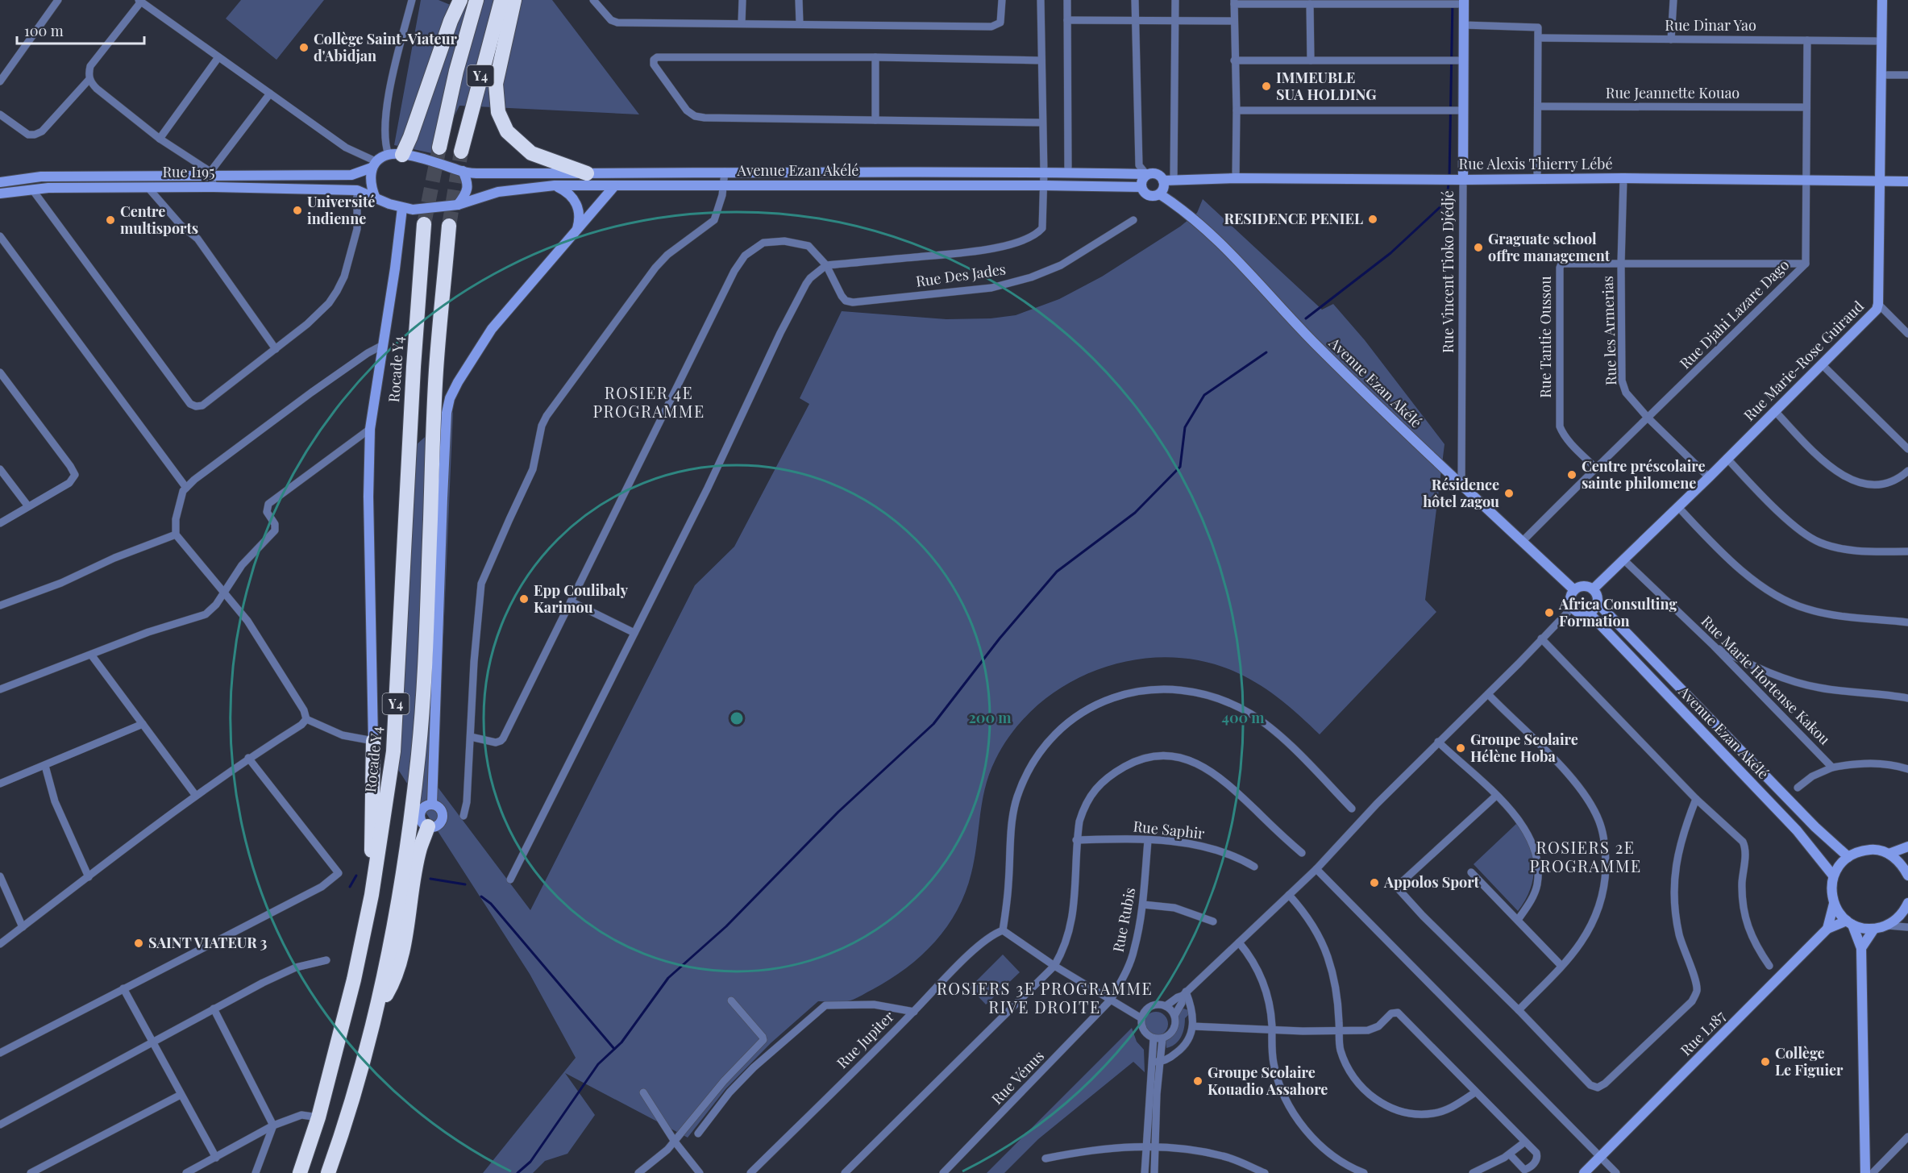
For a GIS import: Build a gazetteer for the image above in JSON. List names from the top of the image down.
{
  "streets": {
    "highway": ["Y4", "Rocade Y4"],
    "street": [
      "Rue Dinar Yao",
      "Rue Jeannette Kouao",
      "Rue Alexis Thierry Lébé",
      "Avenue Ezan Akélé",
      "Rue I195",
      "Rue Vincent Tioko Djédjé",
      "Rue Des Jades",
      "Rue Djahi Lazare Dago",
      "Rue les Armerias",
      "Rue Tantie Oussou",
      "Rue Marie-Rose Guiraud",
      "Rue Marie Hortense Kakou",
      "Rue Saphir",
      "Rue Rubis",
      "Rue L187",
      "Rue Jupiter",
      "Rue Vénus"
    ]
  },
  "crossings": [
    ["Rue Dinar Yao", "Rue Djahi Lazare Dago"],
    ["Rue Dinar Yao", "Rue Marie-Rose Guiraud"],
    ["Rue Jeannette Kouao", "Rue Djahi Lazare Dago"],
    ["Rue Alexis Thierry Lébé", "Avenue Ezan Akélé"],
    ["Rue Alexis Thierry Lébé", "Rue Vincent Tioko Djédjé"],
    ["Rue Alexis Thierry Lébé", "Rue Djahi Lazare Dago"],
    ["Rue Alexis Thierry Lébé", "Rue les Armerias"],
    ["Rue Alexis Thierry Lébé", "Rue Marie-Rose Guiraud"],
    ["Avenue Ezan Akélé", "Rue I195"],
    ["Avenue Ezan Akélé", "Rue Vincent Tioko Djédjé"],
    ["Avenue Ezan Akélé", "Rue Djahi Lazare Dago"],
    ["Avenue Ezan Akélé", "Rue Marie-Rose Guiraud"],
    ["Rue Djahi Lazare Dago", "Rue les Armerias"],
    ["Rue Djahi Lazare Dago", "Rue Tantie Oussou"],
    ["Rue les Armerias", "Rue Tantie Oussou"],
    ["Rue les Armerias", "Rue Marie-Rose Guiraud"],
    ["Rue Marie-Rose Guiraud", "Rue Marie Hortense Kakou"],
    ["Rue Saphir", "Rue Rubis"],
    ["Rue Rubis", "Rue Vénus"]
  ],
  "districts": ["ROSIER 4E PROGRAMME", "ROSIERS 2E PROGRAMME", "ROSIERS 3E PROGRAMME RIVE DROITE"],
  "places": [
    "Collège Saint-Viateur d'Abidjan",
    "IMMEUBLE SUA HOLDING",
    "Université indienne",
    "RESIDENCE PENIEL",
    "Centre multisports",
    "Graguate school offre management",
    "Centre préscolaire sainte philomene",
    "Résidence hôtel zagou",
    "Epp Coulibaly Karimou",
    "Africa Consulting Formation",
    "Groupe Scolaire Hélène Hoba",
    "Appolos Sport",
    "SAINT VIATEUR 3",
    "Collège Le Figuier",
    "Groupe Scolaire Kouadio Assahore"
  ],
  "scale_bar": "100 m",
  "rings": ["200 m", "400 m"]
}
